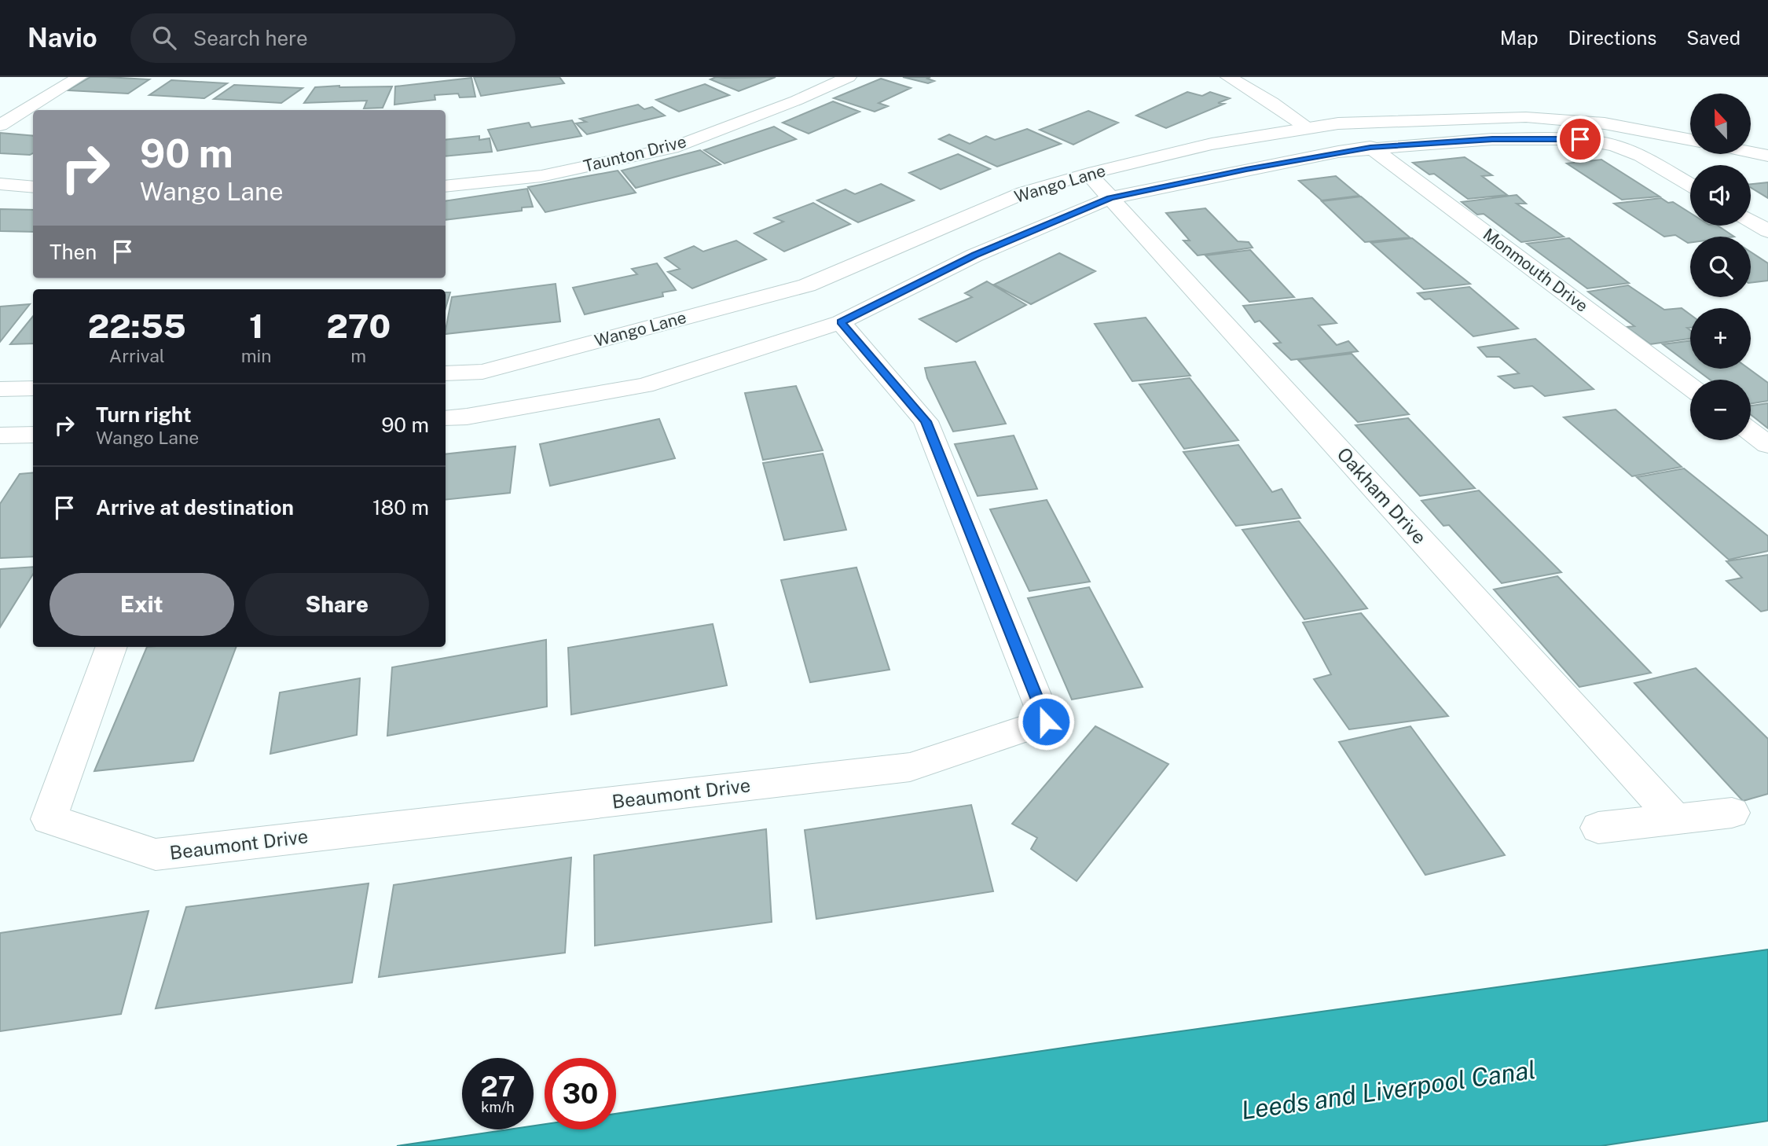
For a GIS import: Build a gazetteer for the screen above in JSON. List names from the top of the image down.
{
  "streets": {
    "street": [
      "Taunton Drive",
      "Wango Lane",
      "Monmouth Drive",
      "Oakham Drive",
      "Beaumont Drive"
    ]
  },
  "crossings": [
    ["Wango Lane", "Monmouth Drive"],
    ["Wango Lane", "Oakham Drive"],
    ["Wango Lane", "Beaumont Drive"]
  ],
  "water": ["Leeds and Liverpool Canal"],
  "north": "top",
  "page": {
    "header": "Navio",
    "search": "Search here",
    "nav": ["Map", "Directions", "Saved"],
    "map_buttons": ["+", "−"],
    "turn": ["90 m", "Wango Lane"],
    "then": "Then",
    "eta": [
      "22:55",
      "Arrival",
      "1",
      "min",
      "270",
      "m"
    ],
    "list": [
      {
        "name": "Turn right",
        "note": "Wango Lane",
        "value": "90 m"
      },
      {
        "name": "Arrive at destination",
        "value": "180 m"
      }
    ],
    "buttons": ["Exit", "Share"],
    "speed": "27 km/h",
    "limit": "30"
  }
}
